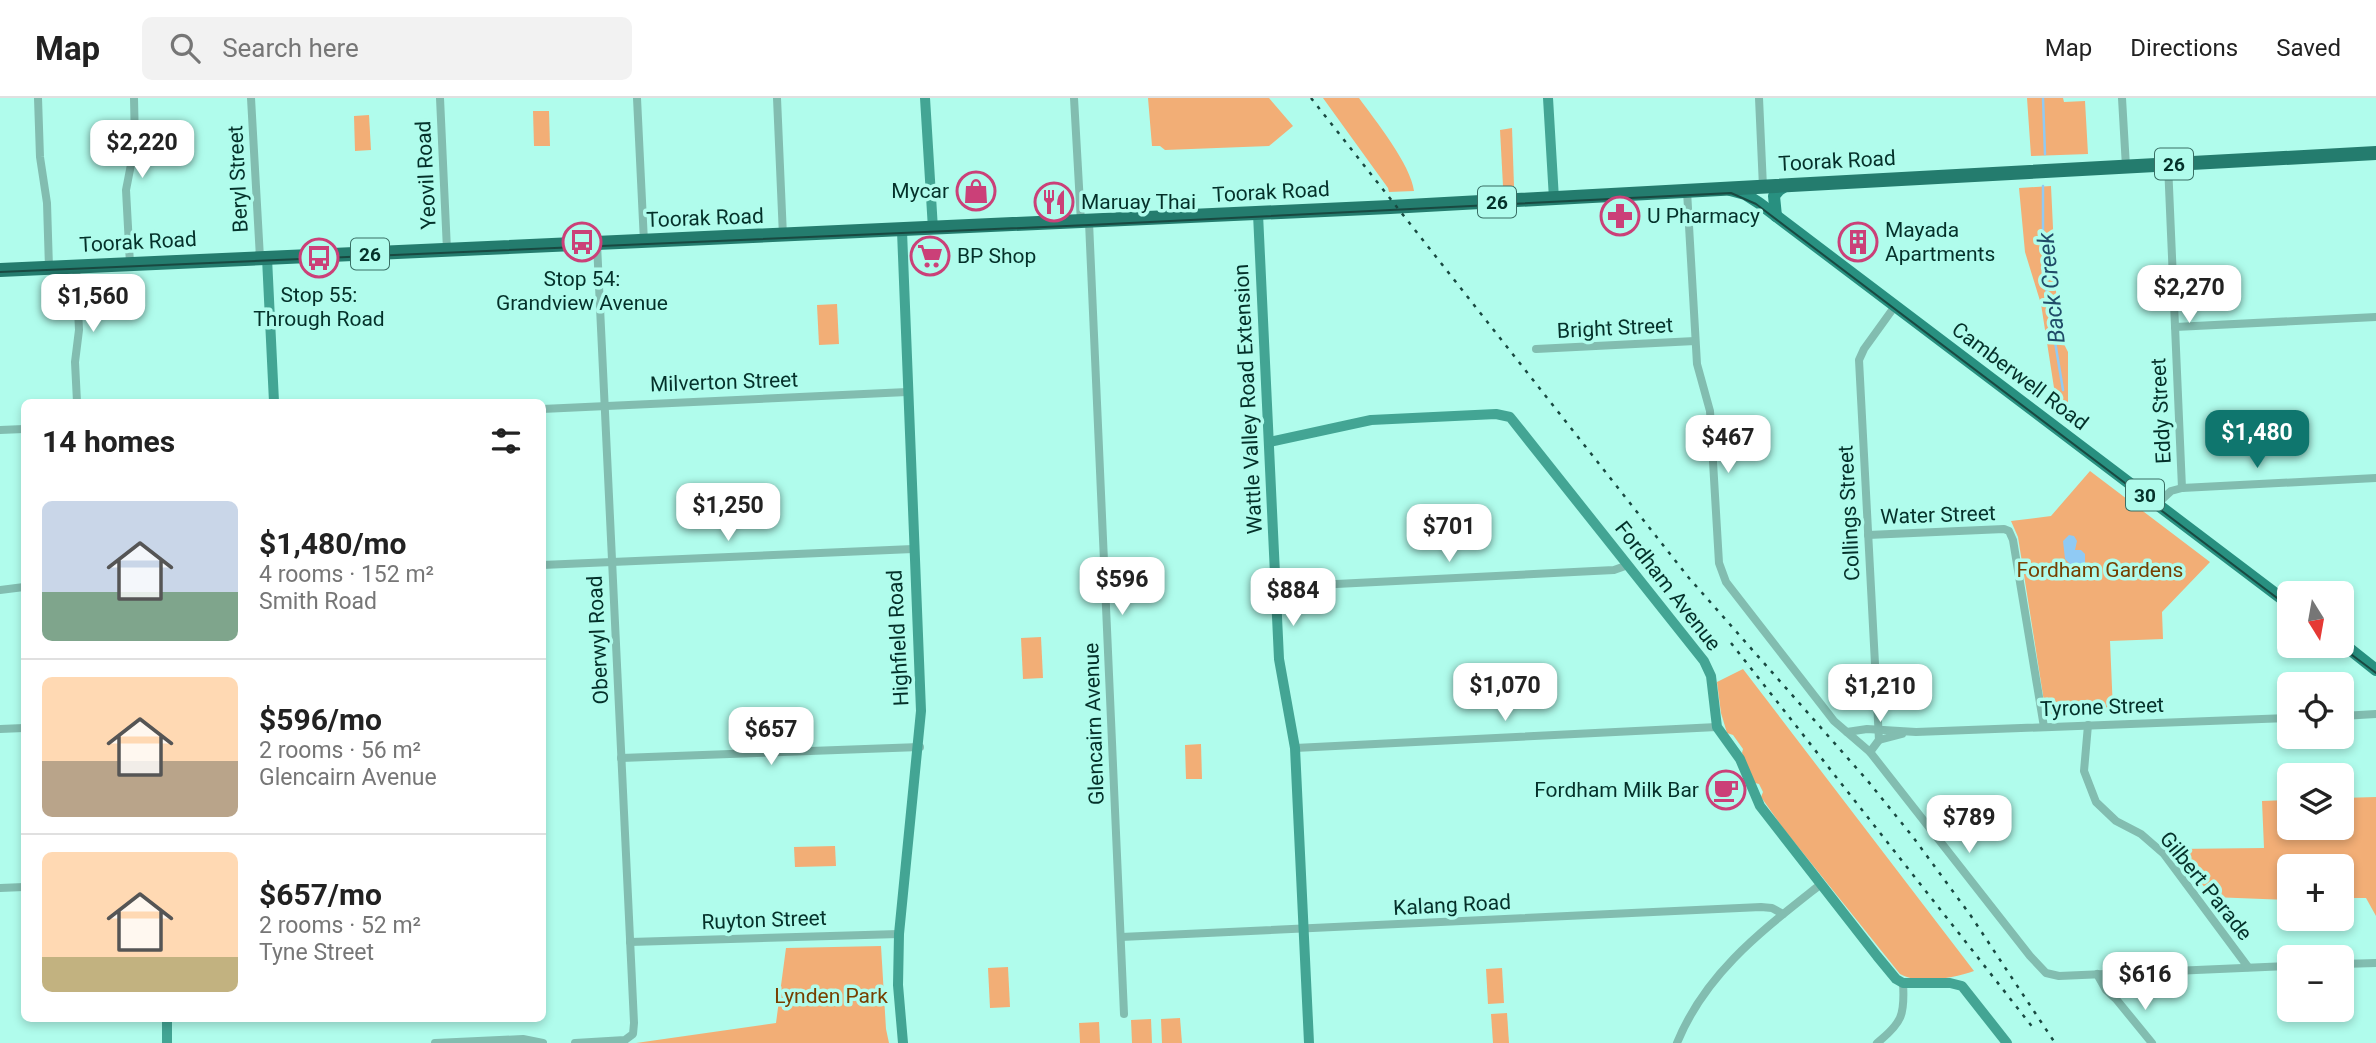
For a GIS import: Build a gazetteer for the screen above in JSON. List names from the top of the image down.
{
  "streets": {
    "highway": ["Toorak Road", "26"],
    "main road": ["Camberwell Road", "30"],
    "street": [
      "Yeovil Road",
      "Beryl Street",
      "Bright Street",
      "Milverton Street",
      "Wattle Valley Road Extension",
      "Eddy Street",
      "Collings Street",
      "Water Street",
      "Fordham Avenue",
      "Highfield Road",
      "Oberwyl Road",
      "Tyrone Street",
      "Glencairn Avenue",
      "Gilbert Parade",
      "Kalang Road",
      "Ruyton Street"
    ]
  },
  "crossings": [
    ["Toorak Road", "Yeovil Road"],
    ["Toorak Road", "Beryl Street"],
    ["Toorak Road", "Camberwell Road"],
    ["Toorak Road", "Wattle Valley Road Extension"],
    ["Toorak Road", "Eddy Street"],
    ["Toorak Road", "Highfield Road"],
    ["Toorak Road", "Oberwyl Road"],
    ["Toorak Road", "Glencairn Avenue"],
    ["Camberwell Road", "Collings Street"],
    ["Milverton Street", "Highfield Road"],
    ["Milverton Street", "Oberwyl Road"],
    ["Wattle Valley Road Extension", "Fordham Avenue"],
    ["Wattle Valley Road Extension", "Kalang Road"],
    ["Collings Street", "Water Street"],
    ["Collings Street", "Tyrone Street"],
    ["Water Street", "Tyrone Street"],
    ["Highfield Road", "Ruyton Street"],
    ["Oberwyl Road", "Ruyton Street"],
    ["Tyrone Street", "Gilbert Parade"],
    ["Glencairn Avenue", "Kalang Road"]
  ],
  "water": ["Back Creek"],
  "parks": ["Fordham Gardens", "Lynden Park"],
  "places": {
    "shop": ["Mycar"],
    "restaurant": ["Maruay Thai"],
    "pharmacy": ["U Pharmacy"],
    "bus stop": ["Stop 54: Grandview Avenue", "Stop 55: Through Road"],
    "building": ["Mayada Apartments"],
    "supermarket": ["BP Shop"],
    "cafe": ["Fordham Milk Bar"]
  },
  "north": "bottom",
  "page": {
    "header": "Map",
    "search": "Search here",
    "nav": ["Map", "Directions", "Saved"],
    "price": [
      "$2,220",
      "$2,270",
      "$1,560",
      "$1,480",
      "$467",
      "$1,250",
      "$701",
      "$596",
      "$884",
      "$1,070",
      "$1,210",
      "$657",
      "$789",
      "$616"
    ],
    "heading": "14 homes",
    "list": [
      {
        "name": "$1,480/mo",
        "note": "4 rooms · 152 m² · Smith Road"
      },
      {
        "name": "$596/mo",
        "note": "2 rooms · 56 m² · Glencairn Avenue"
      },
      {
        "name": "$657/mo",
        "note": "2 rooms · 52 m² · Tyne Street"
      }
    ],
    "map_buttons": ["+", "−"]
  }
}
